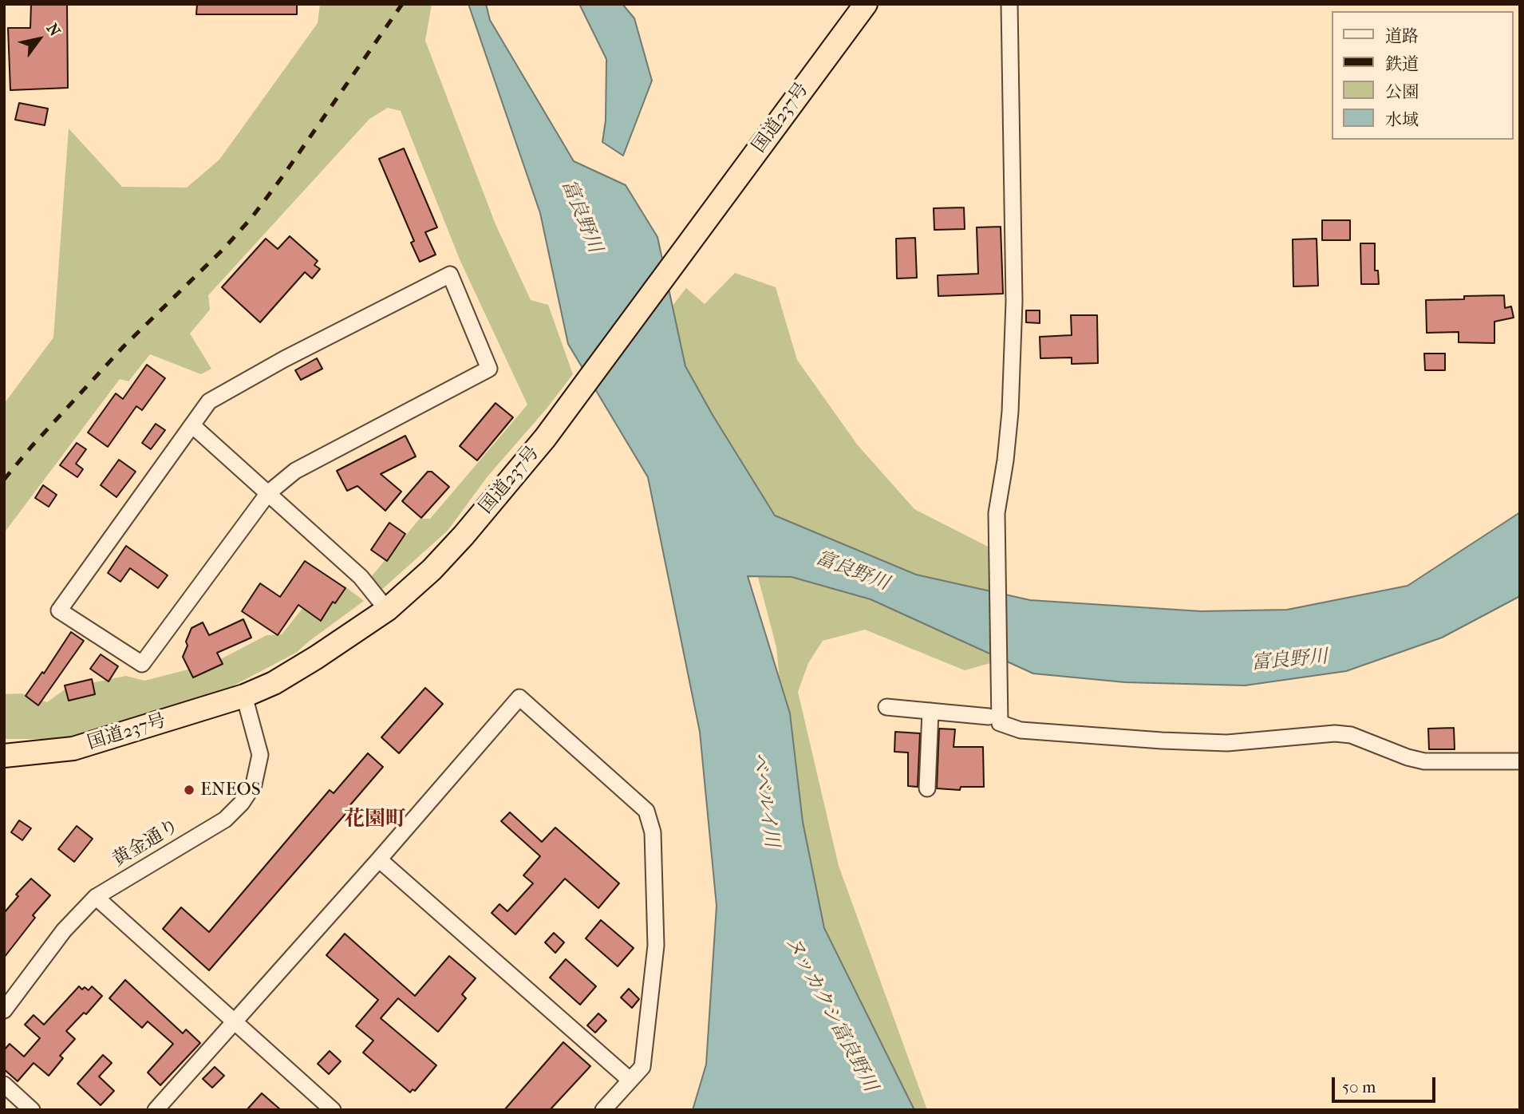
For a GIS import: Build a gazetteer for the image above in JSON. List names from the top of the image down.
{
  "streets": {
    "highway": ["国道237号"],
    "street": ["黄金通り"]
  },
  "crossings": [
    ["国道237号", "黄金通り"]
  ],
  "districts": ["花園町"],
  "water": ["富良野川", "ベベルイ川", "ヌッカクシ富良野川"],
  "places": ["ENEOS"],
  "legend": [
    "道路",
    "鉄道",
    "公園",
    "水域"
  ],
  "scale_bar": "50 m",
  "north": "top right"
}
